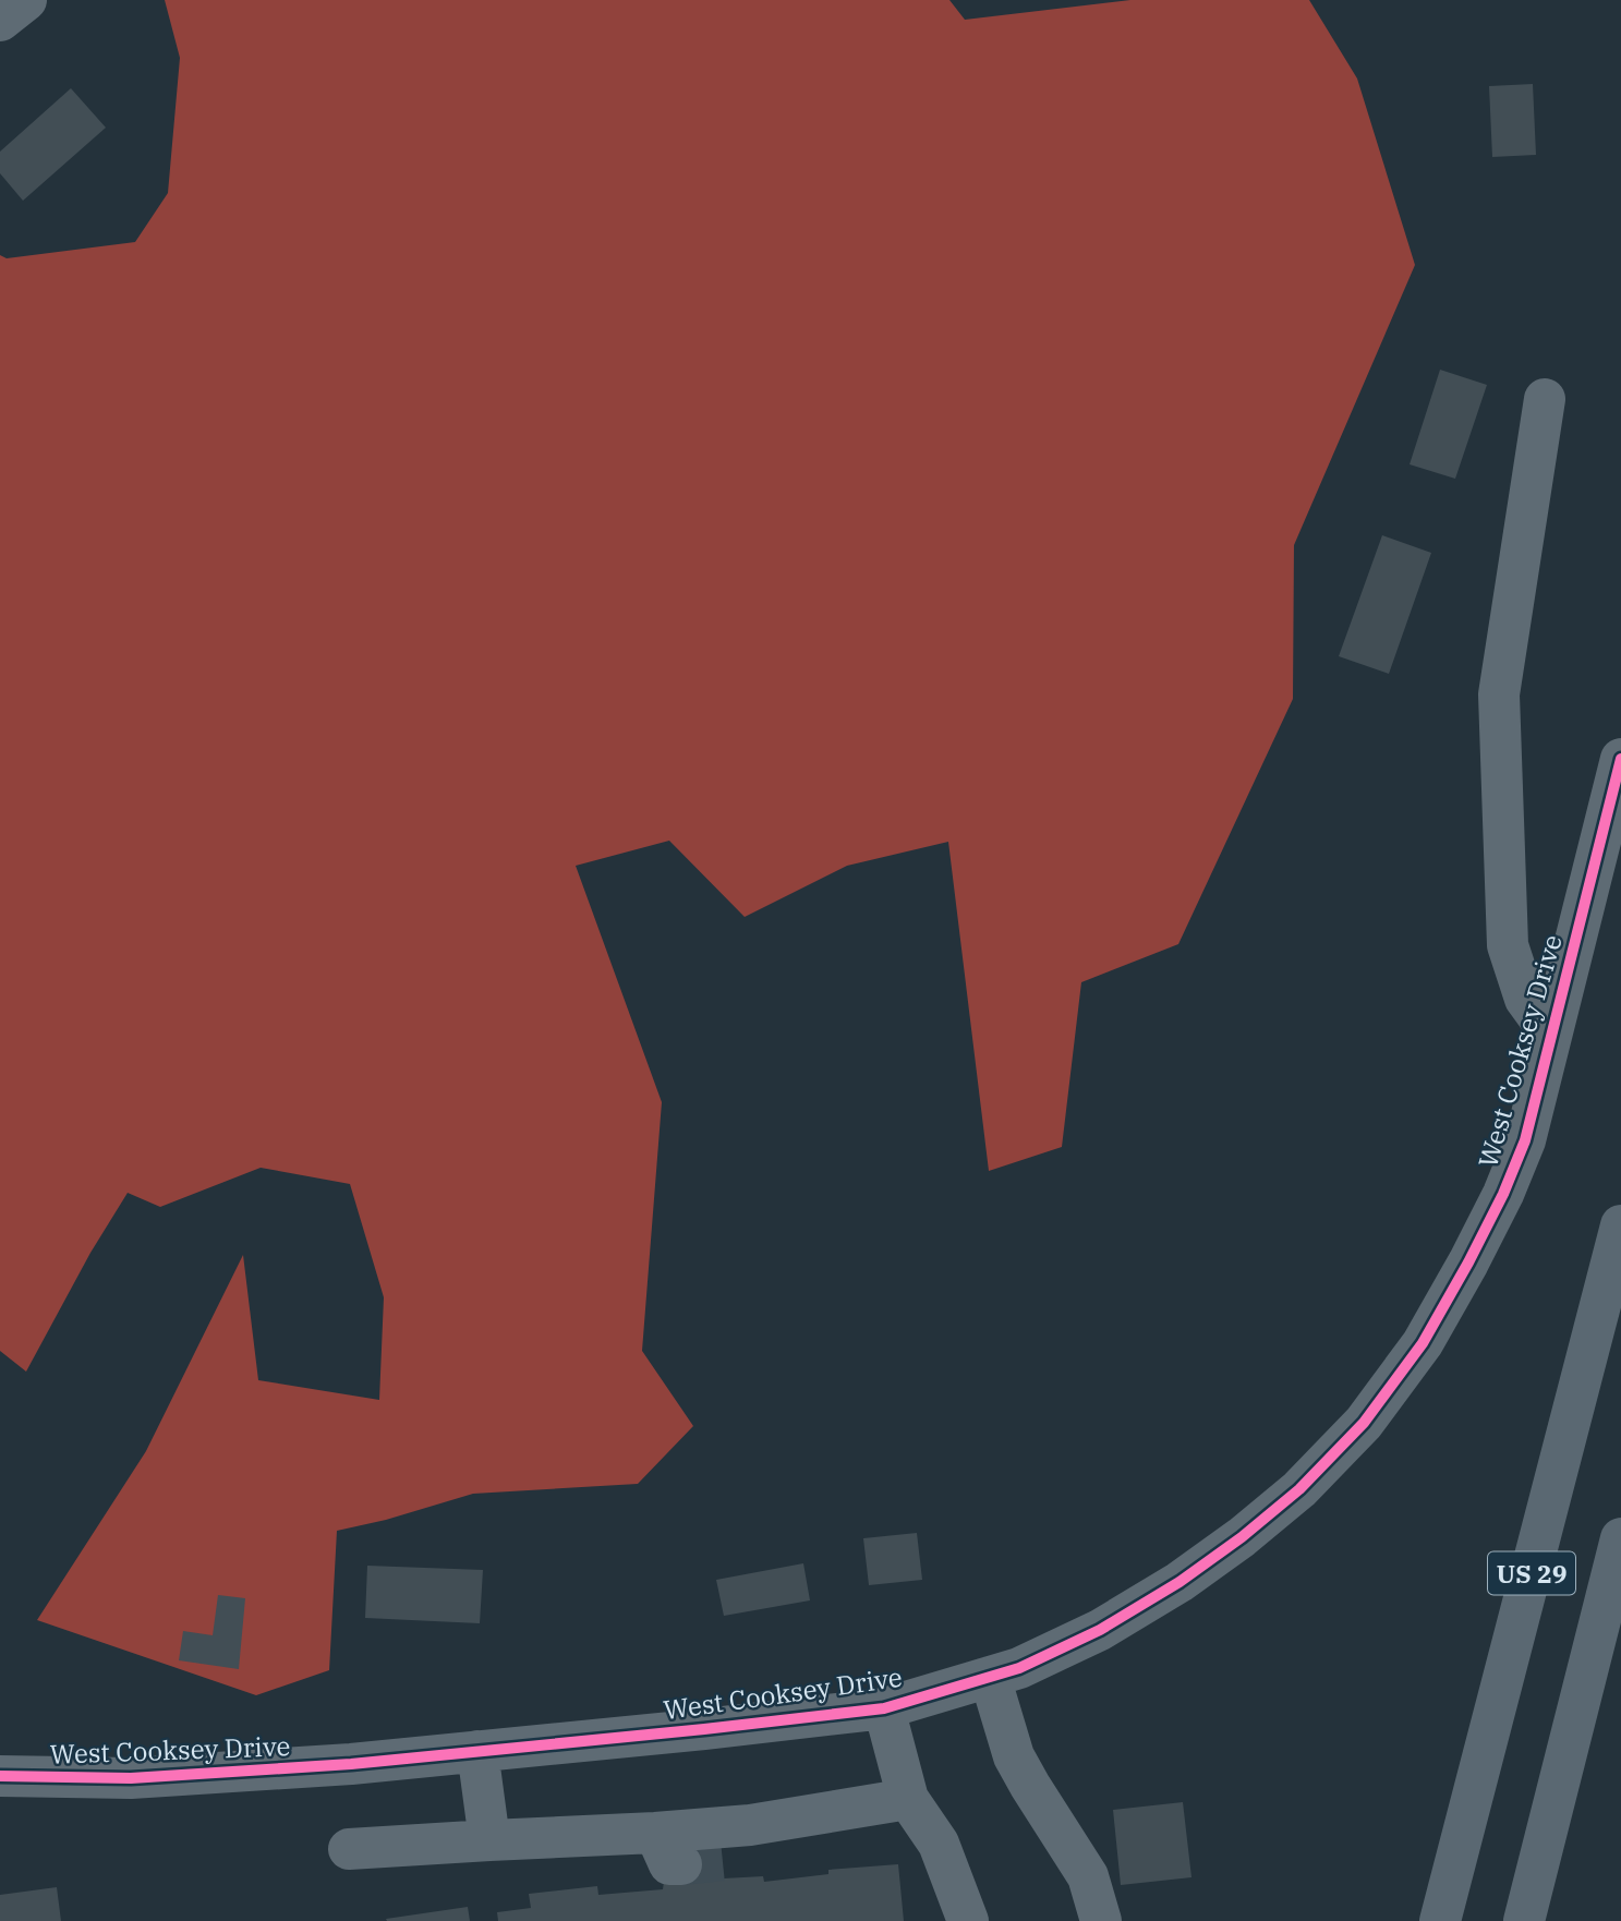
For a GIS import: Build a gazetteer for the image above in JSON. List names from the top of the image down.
{
  "streets": {
    "highway": ["US 29"],
    "street": ["West Cooksey Drive"]
  }
}
